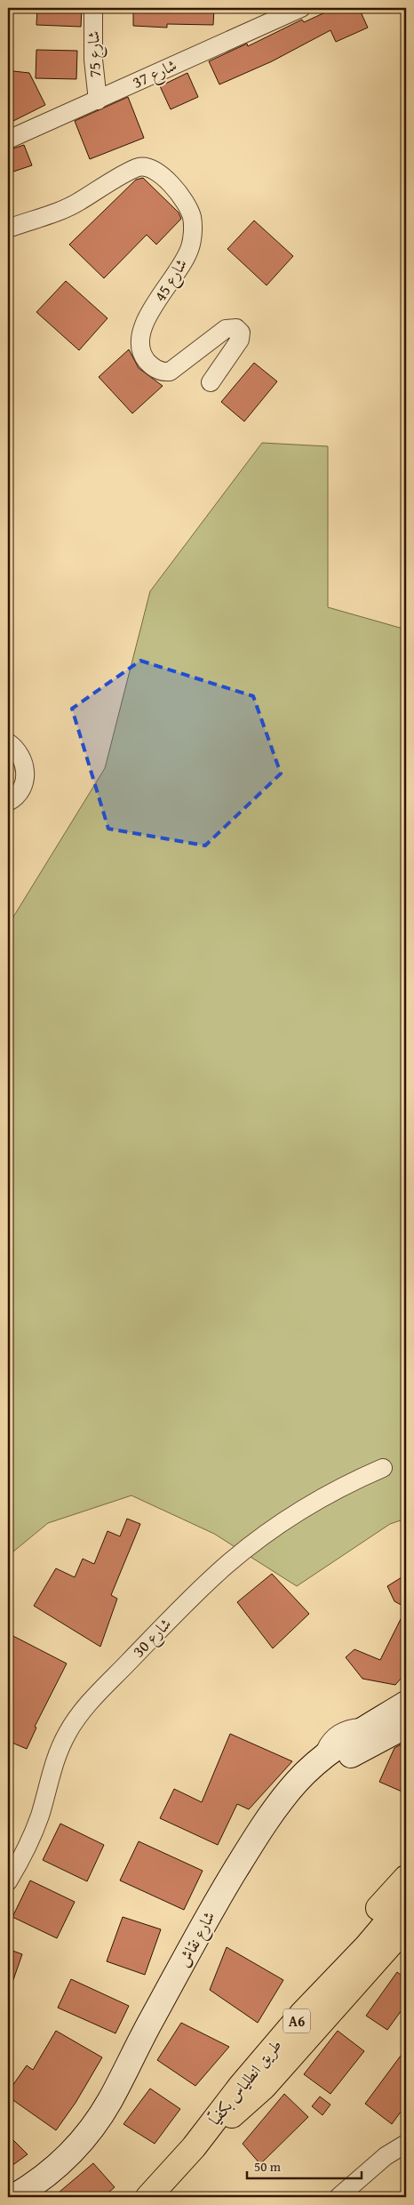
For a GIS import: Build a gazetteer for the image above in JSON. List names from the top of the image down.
{
  "streets": {
    "highway": ["A6", "طريق انطلياس بكفيّا"],
    "street": [
      "شارع 75",
      "شارع 37",
      "شارع 45",
      "شارع 30",
      "شارع نقاش"
    ]
  },
  "crossings": [
    ["شارع 75", "شارع 37"],
    ["A6", "طريق انطلياس بكفيّا"]
  ],
  "scale_bar": "50 m"
}
